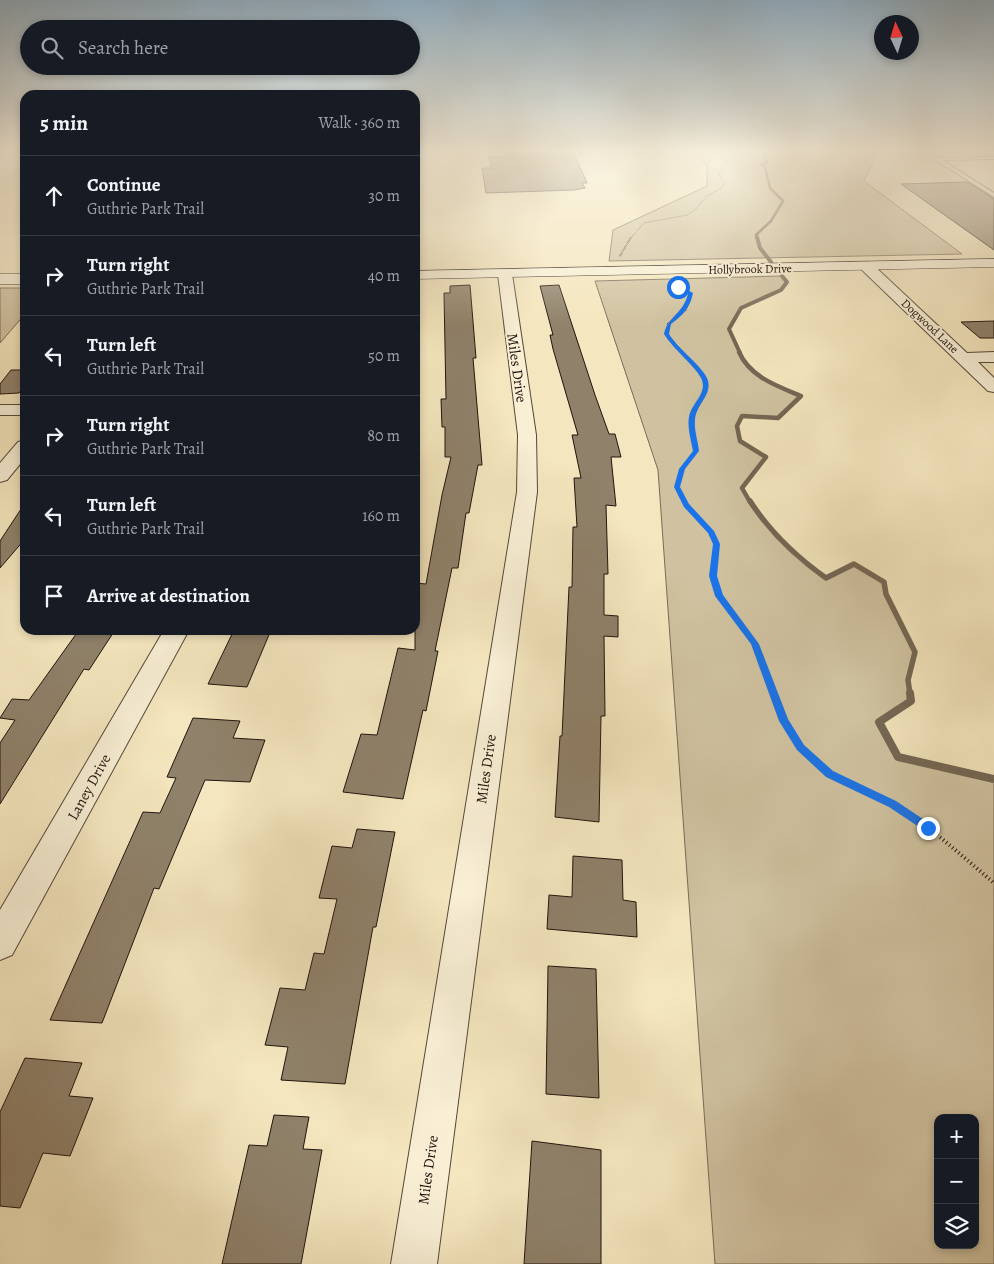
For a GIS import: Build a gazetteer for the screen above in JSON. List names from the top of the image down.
{
  "streets": {
    "main road": ["Hollybrook Drive"],
    "street": ["Dogwood Lane", "Miles Drive", "Laney Drive"]
  },
  "crossings": [
    ["Hollybrook Drive", "Dogwood Lane"],
    ["Hollybrook Drive", "Miles Drive"]
  ],
  "north": "top",
  "page": {
    "search": "Search here",
    "heading": ["5 min", "Walk · 360 m"],
    "list": [
      ["Continue", "Guthrie Park Trail", "30 m"],
      ["Turn right", "Guthrie Park Trail", "40 m"],
      ["Turn left", "Guthrie Park Trail", "50 m"],
      ["Turn right", "Guthrie Park Trail", "80 m"],
      ["Turn left", "Guthrie Park Trail", "160 m"],
      "Arrive at destination"
    ],
    "map_buttons": ["+", "−"]
  }
}
